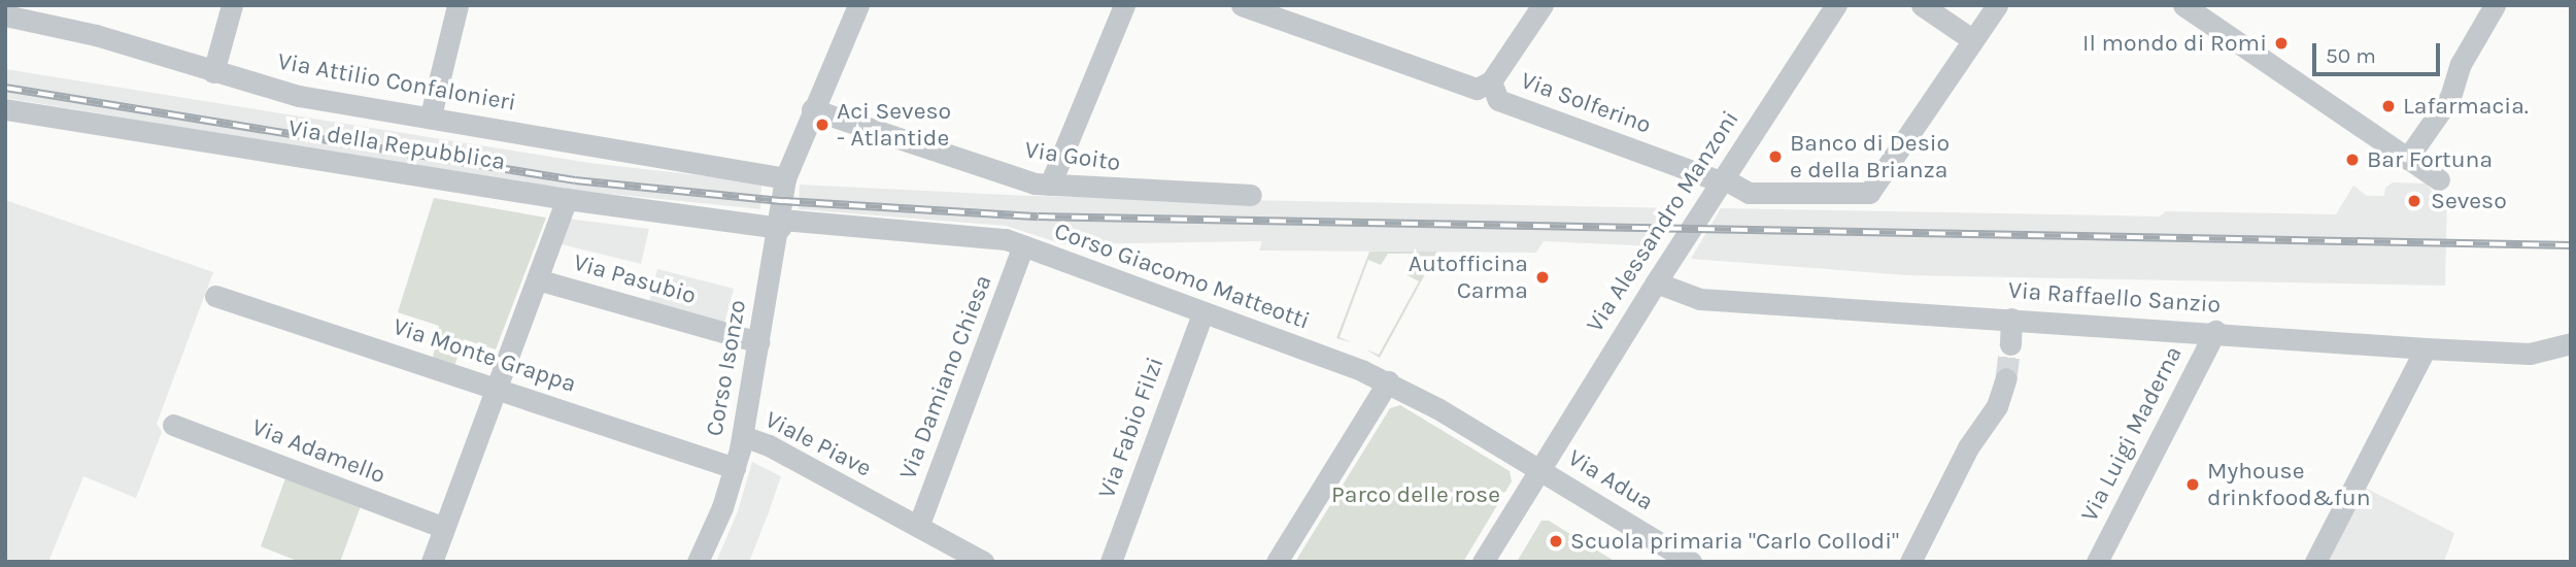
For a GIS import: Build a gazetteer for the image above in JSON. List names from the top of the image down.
{
  "streets": {
    "street": [
      "Via Attilio Confalonieri",
      "Via Solferino",
      "Via della Repubblica",
      "Via Goito",
      "Via Alessandro Manzoni",
      "Corso Giacomo Matteotti",
      "Via Pasubio",
      "Via Raffaello Sanzio",
      "Via Monte Grappa",
      "Corso Isonzo",
      "Via Damiano Chiesa",
      "Via Fabio Filzi",
      "Via Luigi Maderna",
      "Viale Piave",
      "Via Adamello",
      "Via Adua"
    ]
  },
  "crossings": [
    ["Via Attilio Confalonieri", "Corso Isonzo"],
    ["Via Solferino", "Via Alessandro Manzoni"],
    ["Via della Repubblica", "Corso Giacomo Matteotti"],
    ["Via della Repubblica", "Corso Isonzo"],
    ["Via Goito", "Corso Isonzo"],
    ["Via Alessandro Manzoni", "Corso Giacomo Matteotti"],
    ["Via Alessandro Manzoni", "Via Raffaello Sanzio"],
    ["Via Alessandro Manzoni", "Via Adua"],
    ["Corso Giacomo Matteotti", "Corso Isonzo"],
    ["Corso Giacomo Matteotti", "Via Damiano Chiesa"],
    ["Corso Giacomo Matteotti", "Via Fabio Filzi"],
    ["Corso Giacomo Matteotti", "Via Adua"],
    ["Via Pasubio", "Corso Isonzo"],
    ["Via Raffaello Sanzio", "Via Luigi Maderna"],
    ["Via Monte Grappa", "Corso Isonzo"],
    ["Corso Isonzo", "Viale Piave"],
    ["Via Damiano Chiesa", "Viale Piave"]
  ],
  "parks": ["Parco delle rose"],
  "places": [
    "Il mondo di Romi",
    "Lafarmacia.",
    "Aci Seveso - Atlantide",
    "Banco di Desio e della Brianza",
    "Bar Fortuna",
    "Seveso",
    "Autofficina Carma",
    "Myhouse drinkfood&fun",
    "Scuola primaria \"Carlo Collodi\""
  ],
  "scale_bar": "50 m"
}
